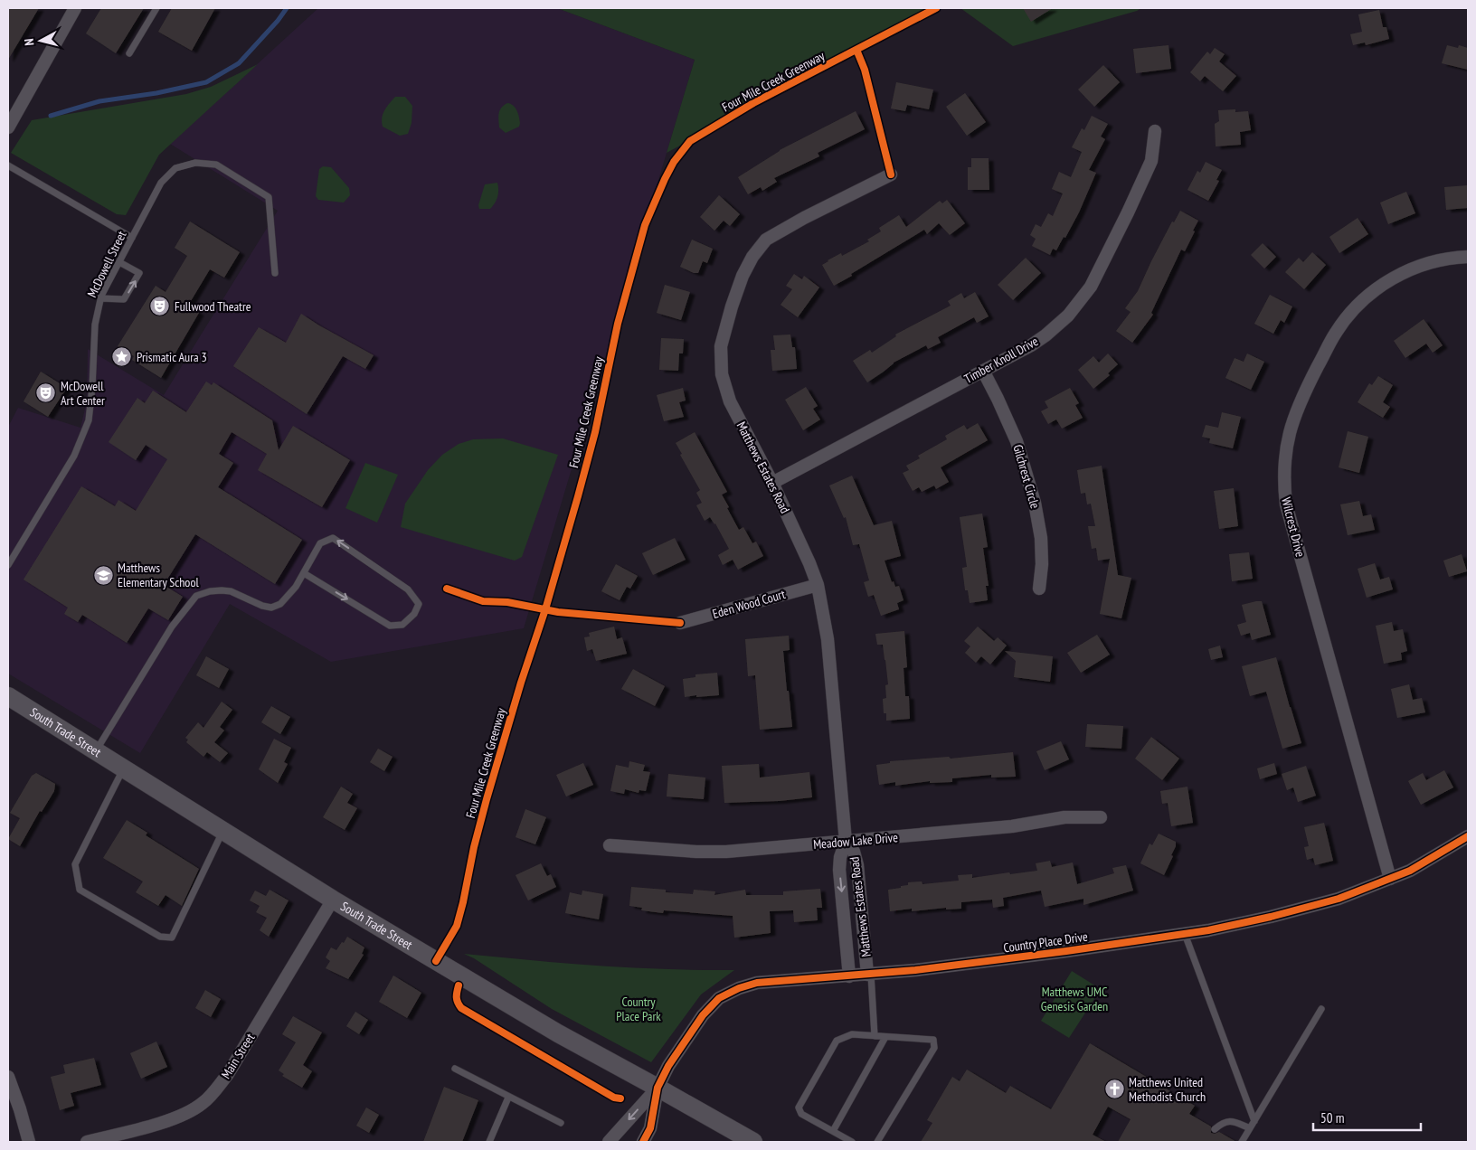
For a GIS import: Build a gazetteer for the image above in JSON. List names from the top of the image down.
{
  "streets": {
    "main road": ["South Trade Street"],
    "street": [
      "Timber Knoll Drive",
      "Matthews Estates Road",
      "Gilchrest Circle",
      "Wilcrest Drive",
      "Eden Wood Court",
      "Meadow Lake Drive",
      "Country Place Drive",
      "Main Street"
    ],
    "lane": ["McDowell Street"],
    "cycle path": ["Four Mile Creek Greenway"]
  },
  "crossings": [
    ["Timber Knoll Drive", "Matthews Estates Road"],
    ["Timber Knoll Drive", "Gilchrest Circle"],
    ["Matthews Estates Road", "Eden Wood Court"],
    ["Matthews Estates Road", "Meadow Lake Drive"],
    ["Matthews Estates Road", "Country Place Drive"],
    ["Wilcrest Drive", "Country Place Drive"],
    ["South Trade Street", "Country Place Drive"],
    ["South Trade Street", "Main Street"]
  ],
  "parks": ["Matthews UMC Genesis Garden", "Country Place Park"],
  "places": {
    "theatre": ["Fullwood Theatre", "McDowell Art Center"],
    "place": ["Prismatic Aura 3"],
    "school or university": ["Matthews Elementary School"],
    "church": ["Matthews United Methodist Church"]
  },
  "scale_bar": "50 m",
  "north": "left"
}
